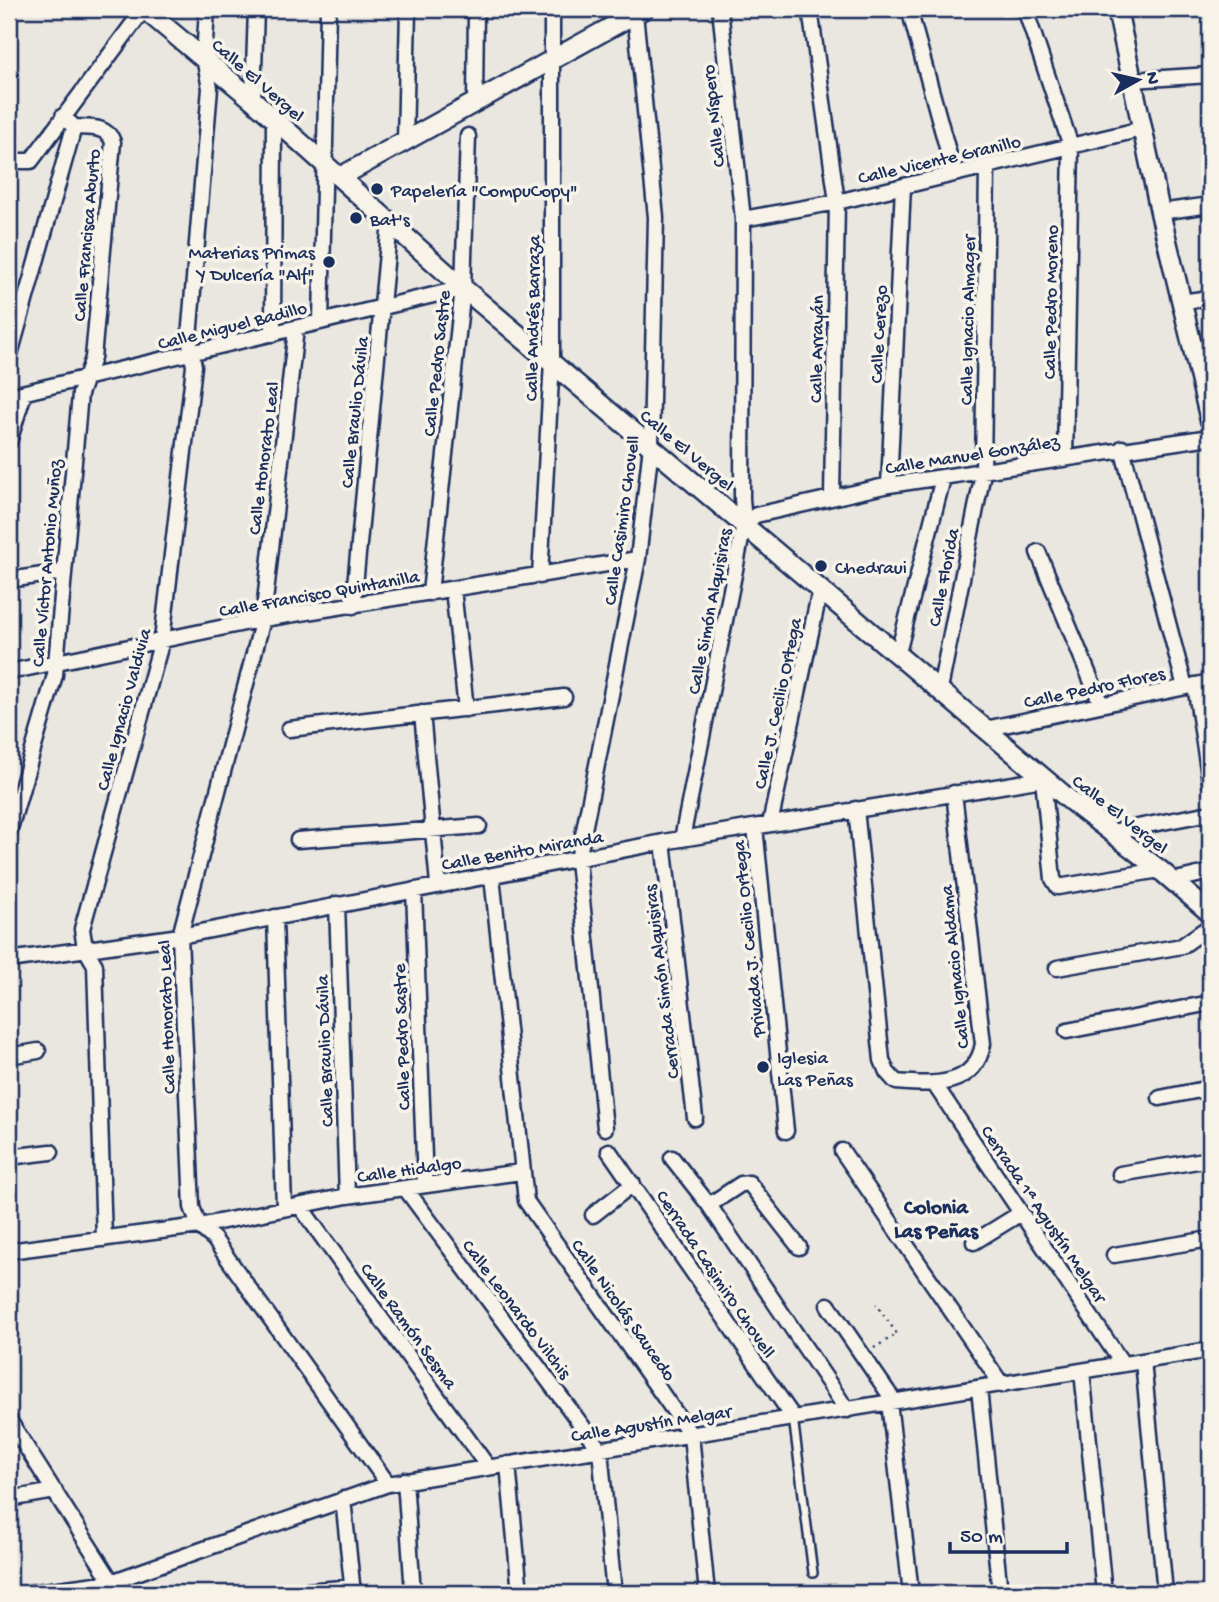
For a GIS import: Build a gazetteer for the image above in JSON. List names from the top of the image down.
{
  "streets": {
    "street": [
      "Calle El Vergel",
      "Calle Níspero",
      "Calle Vicente Granillo",
      "Calle Francisca Aburto",
      "Calle Pedro Moreno",
      "Calle Andrés Barraza",
      "Calle Ignacio Almager",
      "Calle Miguel Badillo",
      "Calle Cerezo",
      "Calle Arrayán",
      "Calle Pedro Sastre",
      "Calle Braulio Dávila",
      "Calle Manuel González",
      "Calle Honorato Leal",
      "Calle Casimiro Chovell",
      "Calle Víctor Antonio Muñoz",
      "Calle Florida",
      "Calle Francisco Quintanilla",
      "Calle Simón Alquisiras",
      "Calle Pedro Flores",
      "Calle J. Cecilio Ortega",
      "Calle Ignacio Valdivia",
      "Calle Benito Miranda",
      "Privada J. Cecilio Ortega",
      "Calle Ignacio Aldama",
      "Cerrada Simón Alquisiras",
      "Calle Hidalgo",
      "Cerrada 1ª Agustín Melgar",
      "Cerrada Casimiro Chovell",
      "Calle Leonardo Vilchis",
      "Calle Nicolás Saucedo",
      "Calle Ramón Sesma",
      "Calle Agustín Melgar"
    ]
  },
  "crossings": [
    ["Calle El Vergel", "Calle Andrés Barraza"],
    ["Calle El Vergel", "Calle Miguel Badillo"],
    ["Calle El Vergel", "Calle Pedro Sastre"],
    ["Calle El Vergel", "Calle Braulio Dávila"],
    ["Calle El Vergel", "Calle Manuel González"],
    ["Calle El Vergel", "Calle Casimiro Chovell"],
    ["Calle El Vergel", "Calle Florida"],
    ["Calle El Vergel", "Calle Simón Alquisiras"],
    ["Calle El Vergel", "Calle Pedro Flores"],
    ["Calle El Vergel", "Calle J. Cecilio Ortega"],
    ["Calle El Vergel", "Calle Ignacio Valdivia"],
    ["Calle El Vergel", "Calle Benito Miranda"],
    ["Calle Níspero", "Calle Vicente Granillo"],
    ["Calle Níspero", "Calle Simón Alquisiras"],
    ["Calle Vicente Granillo", "Calle Pedro Moreno"],
    ["Calle Vicente Granillo", "Calle Ignacio Almager"],
    ["Calle Vicente Granillo", "Calle Cerezo"],
    ["Calle Vicente Granillo", "Calle Arrayán"],
    ["Calle Vicente Granillo", "Calle Simón Alquisiras"],
    ["Calle Francisca Aburto", "Calle Miguel Badillo"],
    ["Calle Francisca Aburto", "Calle Víctor Antonio Muñoz"],
    ["Calle Pedro Moreno", "Calle Manuel González"],
    ["Calle Andrés Barraza", "Calle Francisco Quintanilla"],
    ["Calle Ignacio Almager", "Calle Manuel González"],
    ["Calle Ignacio Almager", "Calle Florida"],
    ["Calle Miguel Badillo", "Calle Pedro Sastre"],
    ["Calle Miguel Badillo", "Calle Braulio Dávila"],
    ["Calle Miguel Badillo", "Calle Honorato Leal"],
    ["Calle Miguel Badillo", "Calle Víctor Antonio Muñoz"],
    ["Calle Miguel Badillo", "Calle Ignacio Valdivia"],
    ["Calle Cerezo", "Calle Manuel González"],
    ["Calle Arrayán", "Calle Manuel González"],
    ["Calle Pedro Sastre", "Calle Francisco Quintanilla"],
    ["Calle Pedro Sastre", "Calle Benito Miranda"],
    ["Calle Pedro Sastre", "Calle Hidalgo"],
    ["Calle Braulio Dávila", "Calle Francisco Quintanilla"],
    ["Calle Braulio Dávila", "Calle Benito Miranda"],
    ["Calle Braulio Dávila", "Calle Hidalgo"],
    ["Calle Manuel González", "Calle Florida"],
    ["Calle Manuel González", "Calle Simón Alquisiras"],
    ["Calle Honorato Leal", "Calle Francisco Quintanilla"],
    ["Calle Honorato Leal", "Calle Benito Miranda"],
    ["Calle Honorato Leal", "Calle Hidalgo"],
    ["Calle Honorato Leal", "Calle Agustín Melgar"],
    ["Calle Casimiro Chovell", "Calle Francisco Quintanilla"],
    ["Calle Casimiro Chovell", "Calle Benito Miranda"],
    ["Calle Víctor Antonio Muñoz", "Calle Francisco Quintanilla"],
    ["Calle Francisco Quintanilla", "Calle Ignacio Valdivia"],
    ["Calle Simón Alquisiras", "Calle Benito Miranda"],
    ["Calle J. Cecilio Ortega", "Calle Benito Miranda"],
    ["Calle Ignacio Valdivia", "Calle Benito Miranda"],
    ["Calle Ignacio Valdivia", "Calle Hidalgo"],
    ["Calle Benito Miranda", "Privada J. Cecilio Ortega"],
    ["Calle Benito Miranda", "Calle Ignacio Aldama"],
    ["Calle Benito Miranda", "Cerrada Simón Alquisiras"],
    ["Calle Ignacio Aldama", "Cerrada 1ª Agustín Melgar"],
    ["Calle Hidalgo", "Calle Leonardo Vilchis"],
    ["Calle Hidalgo", "Calle Nicolás Saucedo"],
    ["Calle Hidalgo", "Calle Ramón Sesma"],
    ["Cerrada 1ª Agustín Melgar", "Calle Agustín Melgar"],
    ["Cerrada Casimiro Chovell", "Calle Agustín Melgar"],
    ["Calle Leonardo Vilchis", "Calle Agustín Melgar"],
    ["Calle Nicolás Saucedo", "Calle Agustín Melgar"],
    ["Calle Ramón Sesma", "Calle Agustín Melgar"]
  ],
  "districts": ["Colonia Las Peñas"],
  "places": [
    "Papelería \"CompuCopy\"",
    "Bat's",
    "Materias Primas Y Dulcería \"Alf\"",
    "Chedraui",
    "Iglesia Las Peñas"
  ],
  "scale_bar": "50 m",
  "north": "right"
}
